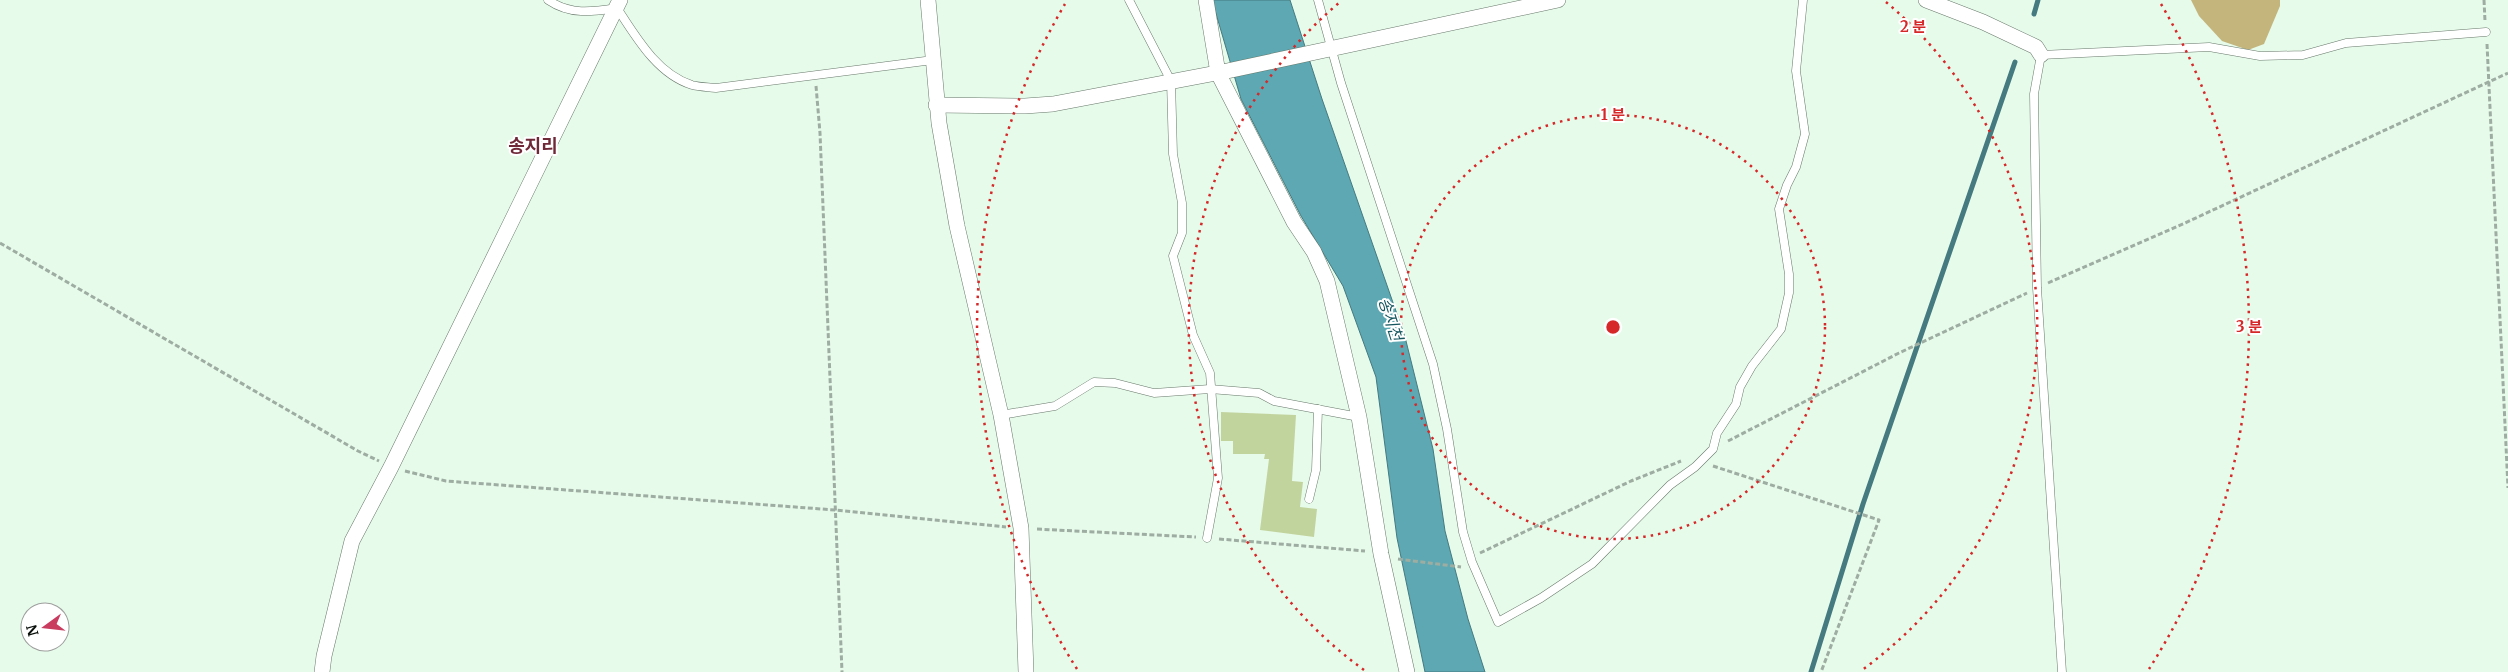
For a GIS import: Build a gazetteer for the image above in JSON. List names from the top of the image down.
{
  "districts": ["송지리"],
  "water": ["송지천"],
  "north": "left",
  "rings": ["2 분", "1 분", "3 분"]
}
